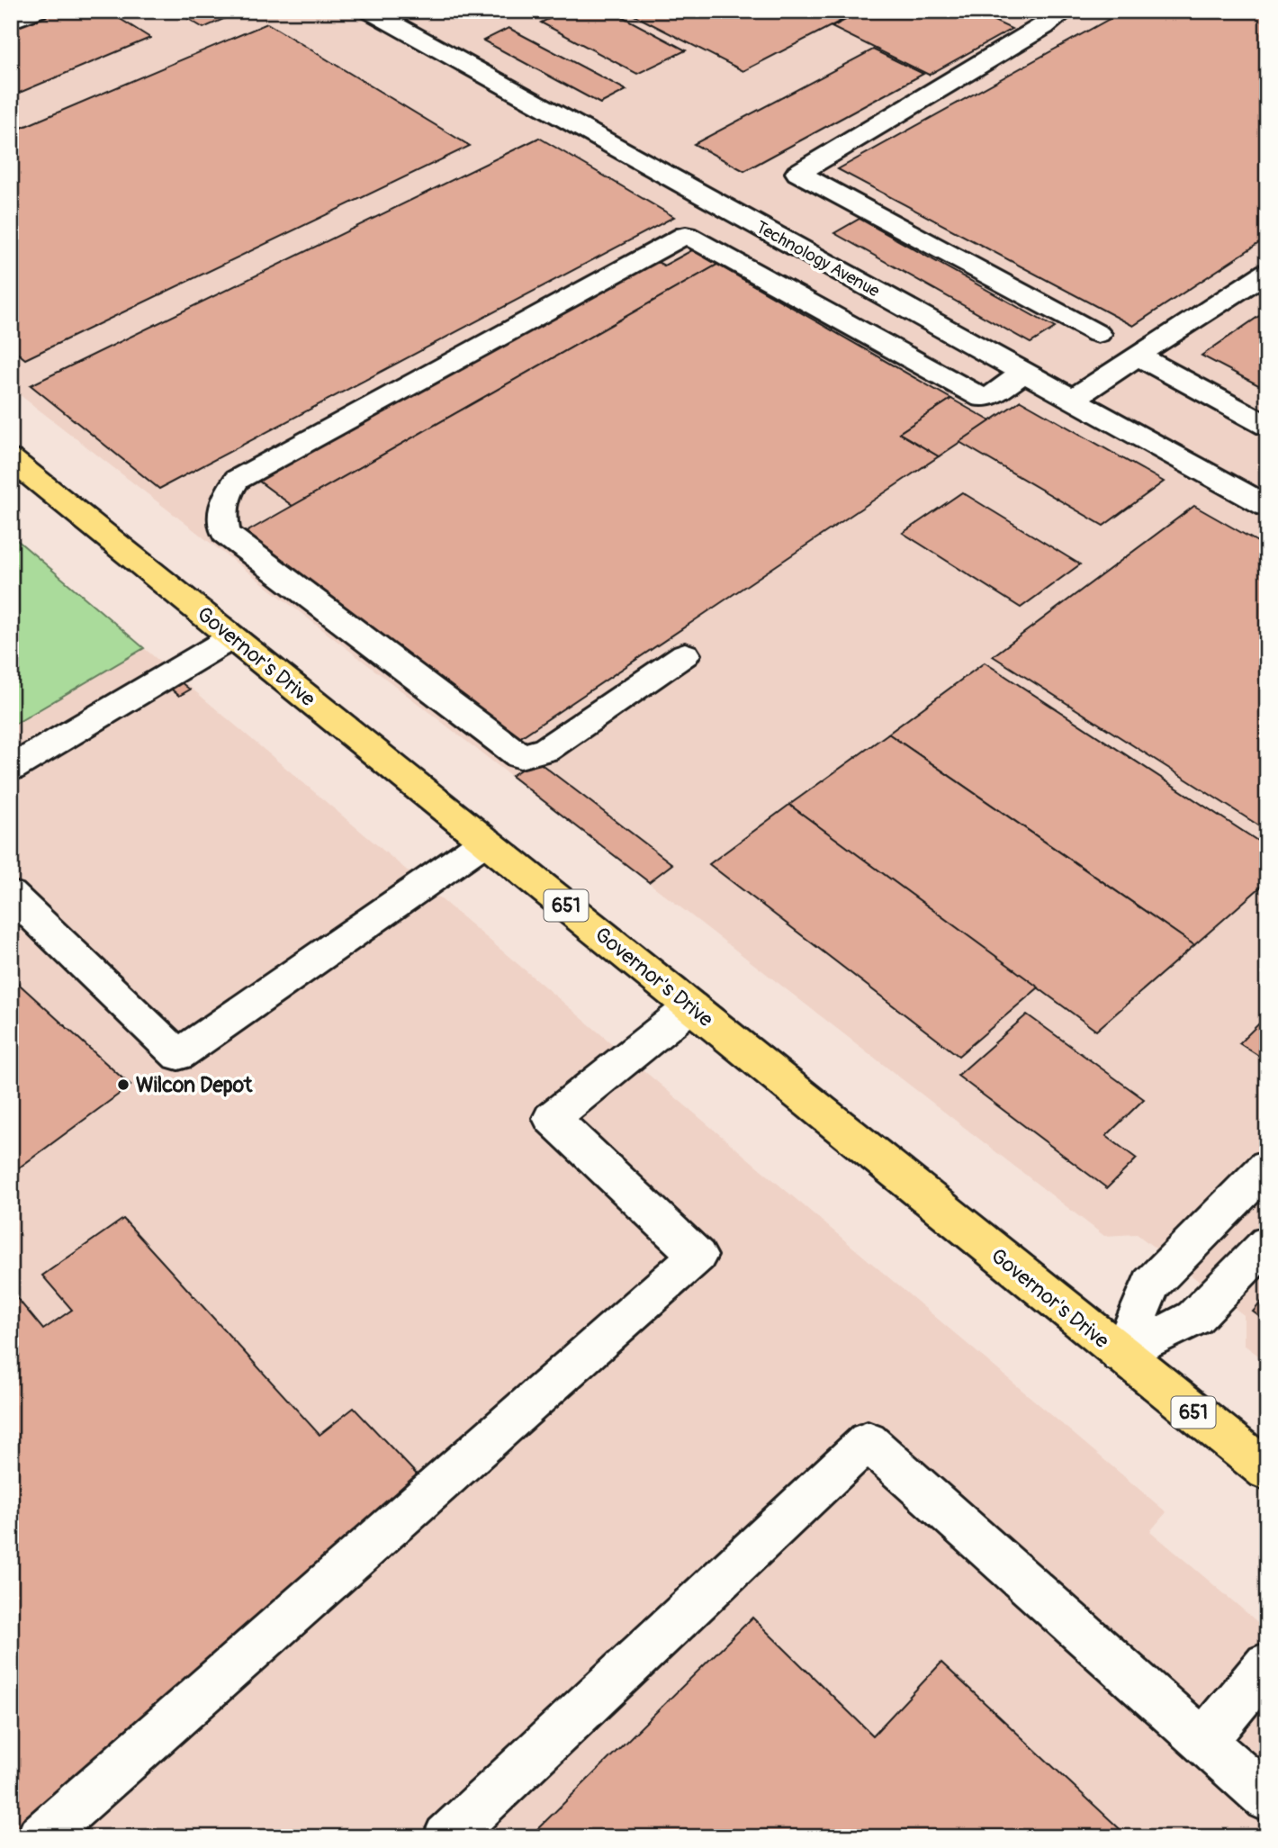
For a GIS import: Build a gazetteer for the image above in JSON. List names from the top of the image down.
{
  "streets": {
    "highway": ["Governor's Drive", "651"],
    "street": ["Technology Avenue"]
  },
  "places": ["Wilcon Depot"]
}
